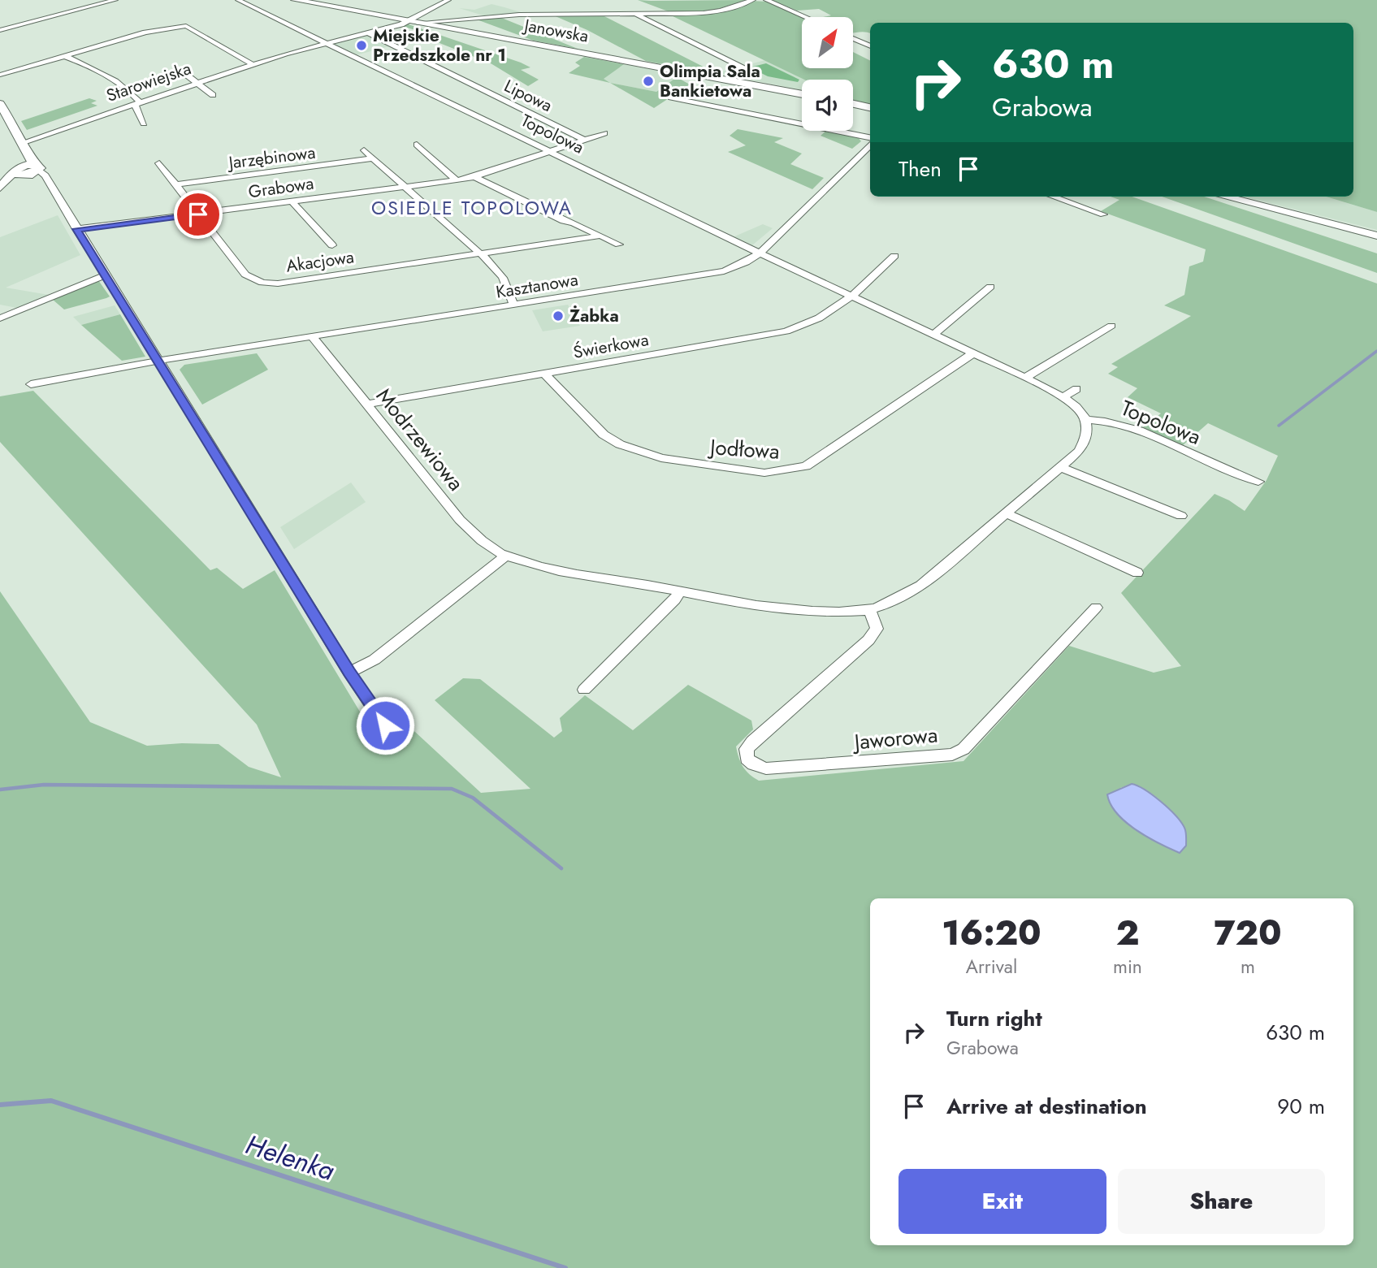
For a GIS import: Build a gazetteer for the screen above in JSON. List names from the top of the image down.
{
  "streets": {
    "main road": ["Janowska"],
    "street": [
      "Starowiejska",
      "Lipowa",
      "Topolowa",
      "Jarzębinowa",
      "Grabowa",
      "Akacjowa",
      "Kasztanowa",
      "Świerkowa",
      "Modrzewiowa",
      "Jodłowa",
      "Jaworowa"
    ]
  },
  "crossings": [
    ["Janowska", "Starowiejska"],
    ["Starowiejska", "Lipowa"],
    ["Starowiejska", "Topolowa"],
    ["Lipowa", "Grabowa"],
    ["Topolowa", "Grabowa"],
    ["Topolowa", "Kasztanowa"],
    ["Topolowa", "Świerkowa"],
    ["Topolowa", "Modrzewiowa"],
    ["Topolowa", "Jodłowa"],
    ["Jarzębinowa", "Akacjowa"],
    ["Grabowa", "Akacjowa"],
    ["Kasztanowa", "Modrzewiowa"],
    ["Świerkowa", "Modrzewiowa"],
    ["Świerkowa", "Jodłowa"],
    ["Modrzewiowa", "Jaworowa"]
  ],
  "districts": ["OSIEDLE TOPOLOWA"],
  "water": ["Helenka"],
  "places": ["Miejskie Przedszkole nr 1", "Olimpia Sala Bankietowa", "Żabka"],
  "north": "top right",
  "page": {
    "turn": ["630 m", "Grabowa"],
    "then": "Then",
    "eta": [
      "16:20",
      "Arrival",
      "2",
      "min",
      "720",
      "m"
    ],
    "list": [
      {
        "name": "Turn right",
        "note": "Grabowa",
        "value": "630 m"
      },
      {
        "name": "Arrive at destination",
        "value": "90 m"
      }
    ],
    "buttons": ["Exit", "Share"]
  }
}
